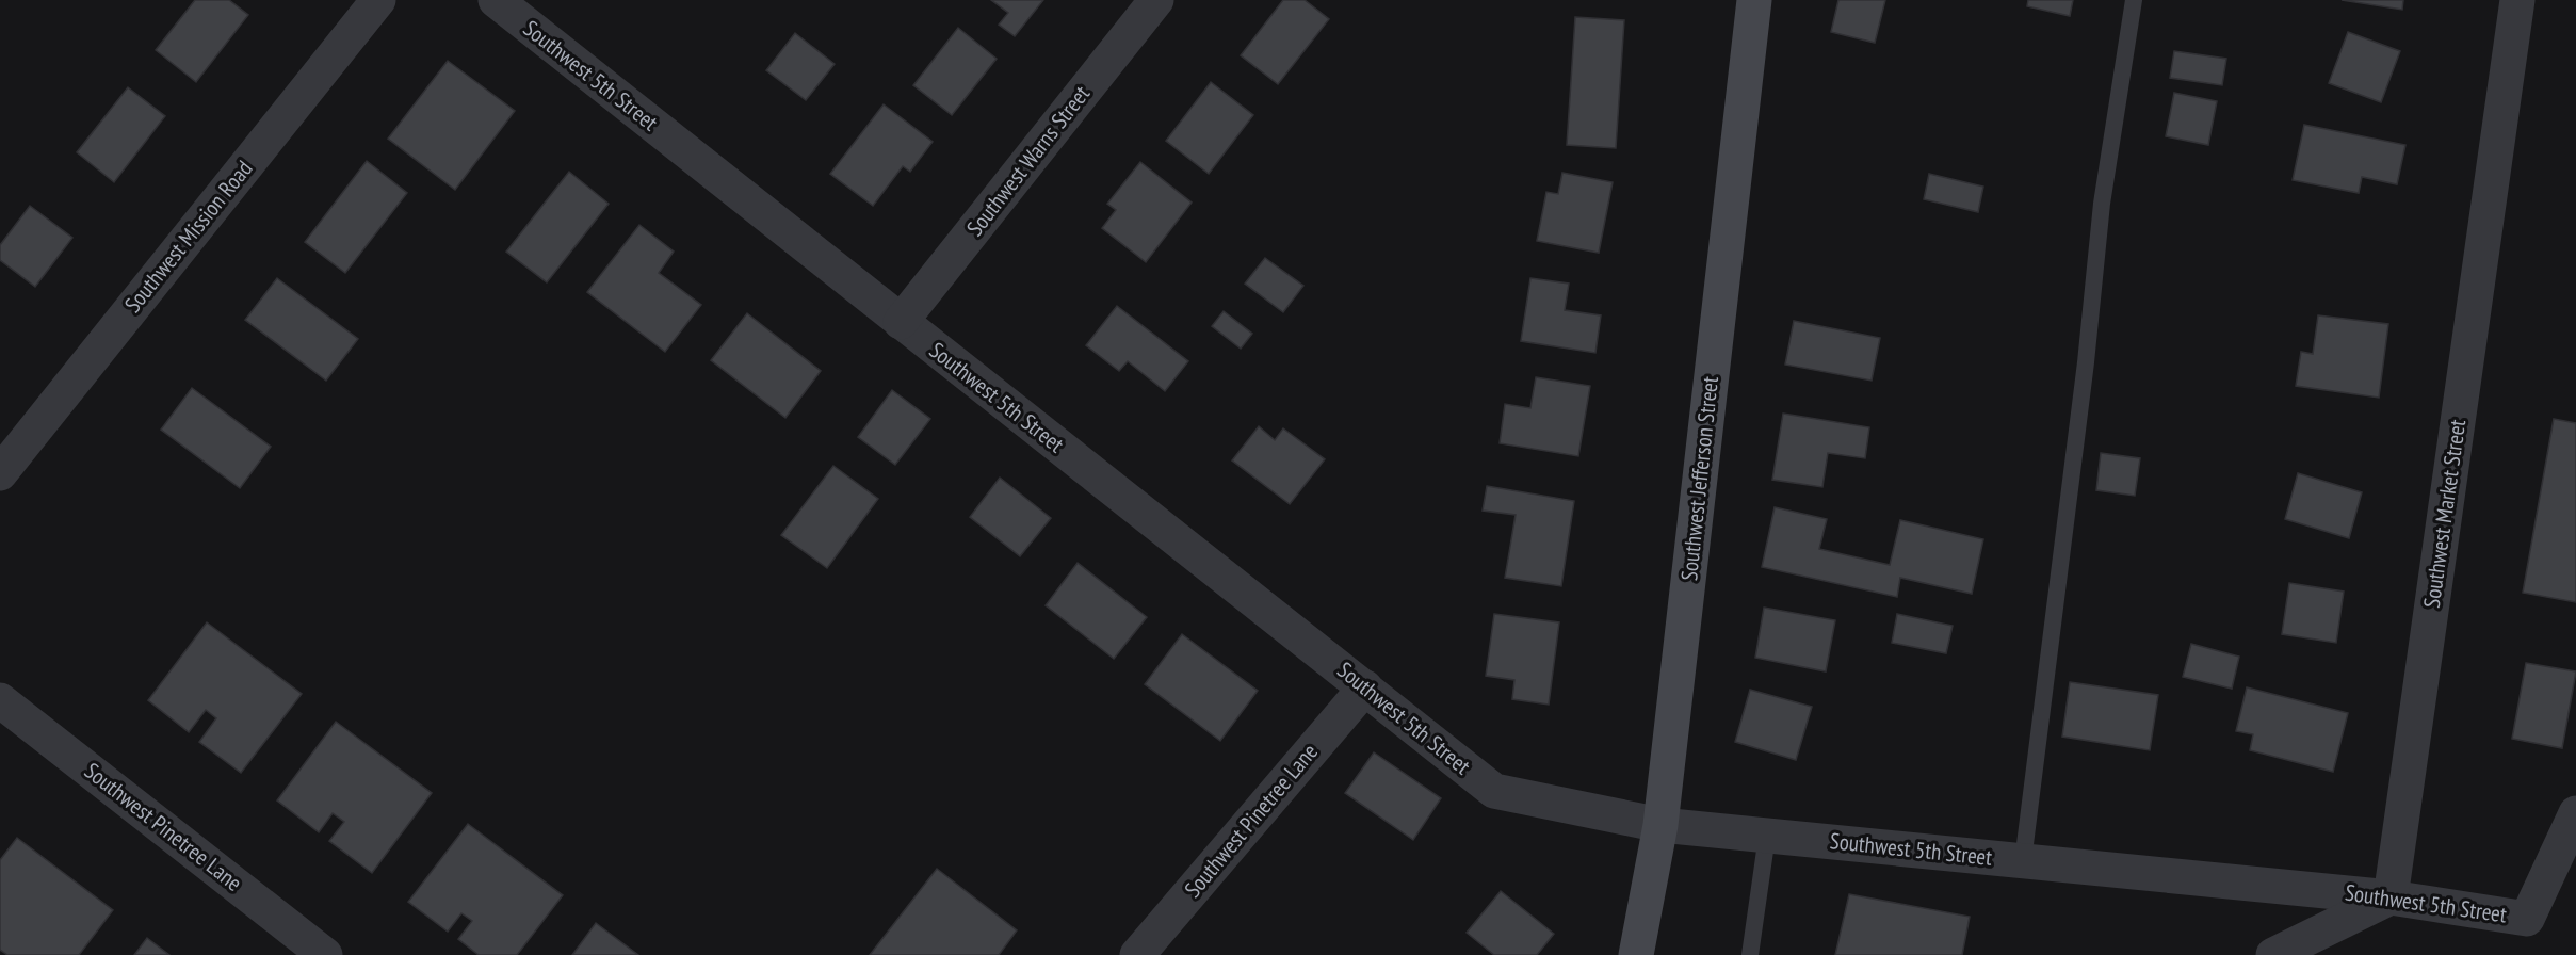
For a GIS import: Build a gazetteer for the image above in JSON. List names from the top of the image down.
{
  "streets": {
    "main road": ["Southwest Jefferson Street"],
    "street": [
      "Southwest 5th Street",
      "Southwest Warns Street",
      "Southwest Mission Road",
      "Southwest Market Street",
      "Southwest Pinetree Lane"
    ]
  },
  "crossings": [
    ["Southwest 5th Street", "Southwest Warns Street"],
    ["Southwest 5th Street", "Southwest Jefferson Street"],
    ["Southwest 5th Street", "Southwest Market Street"],
    ["Southwest 5th Street", "Southwest Pinetree Lane"]
  ]
}
